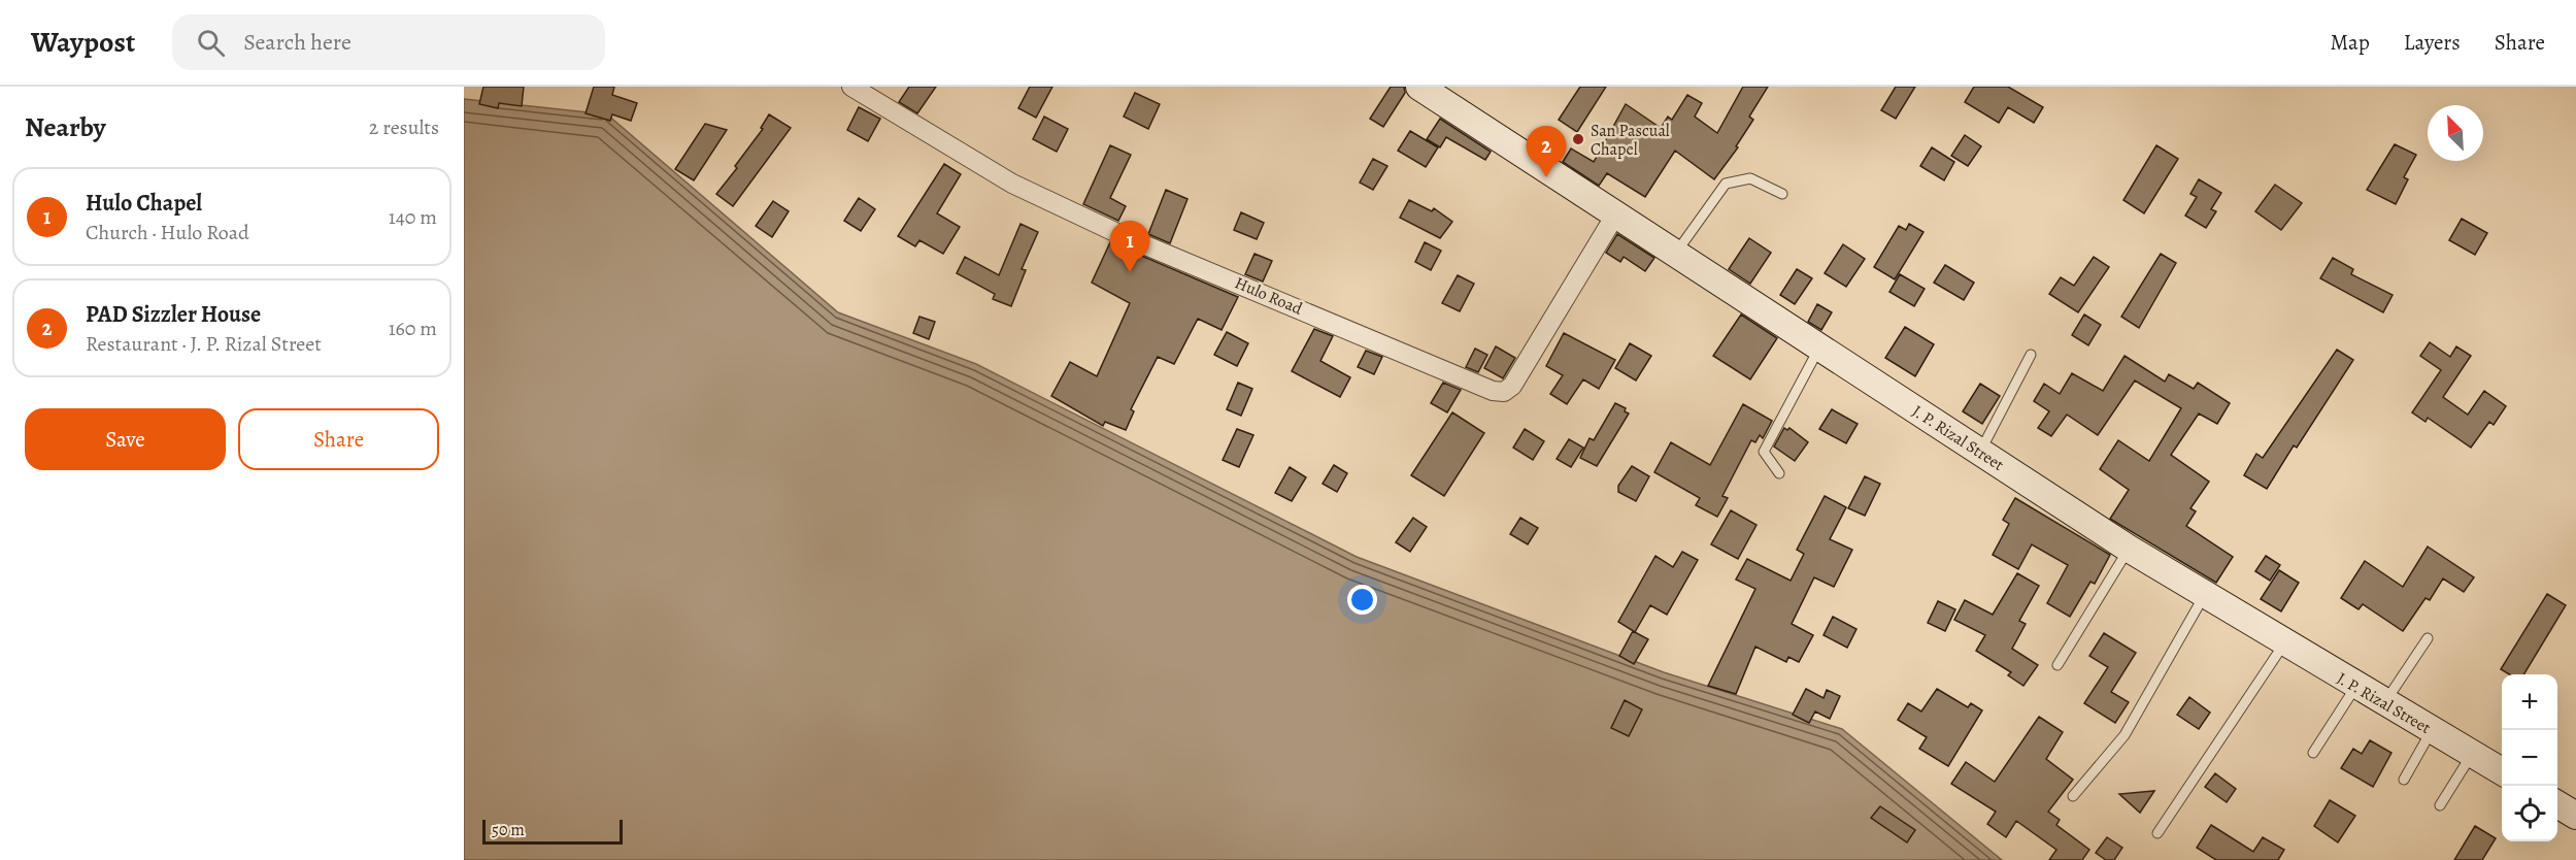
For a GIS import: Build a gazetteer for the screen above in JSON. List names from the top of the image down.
{
  "streets": {
    "main road": ["J. P. Rizal Street"],
    "street": ["Hulo Road"]
  },
  "crossings": [
    ["Hulo Road", "J. P. Rizal Street"]
  ],
  "places": ["San Pascual Chapel"],
  "scale_bar": "50 m",
  "north": "top left",
  "page": {
    "header": "Waypost",
    "search": "Search here",
    "nav": ["Map", "Layers", "Share"],
    "heading": ["Nearby", "2 results"],
    "pins": ["2", "1"],
    "list": [
      {
        "mark": "1",
        "name": "Hulo Chapel",
        "note": "Church · Hulo Road",
        "value": "140 m"
      },
      {
        "mark": "2",
        "name": "PAD Sizzler House",
        "note": "Restaurant · J. P. Rizal Street",
        "value": "160 m"
      }
    ],
    "buttons": ["Save", "Share"],
    "map_buttons": ["+", "−"],
    "scale": "50 m"
  }
}
